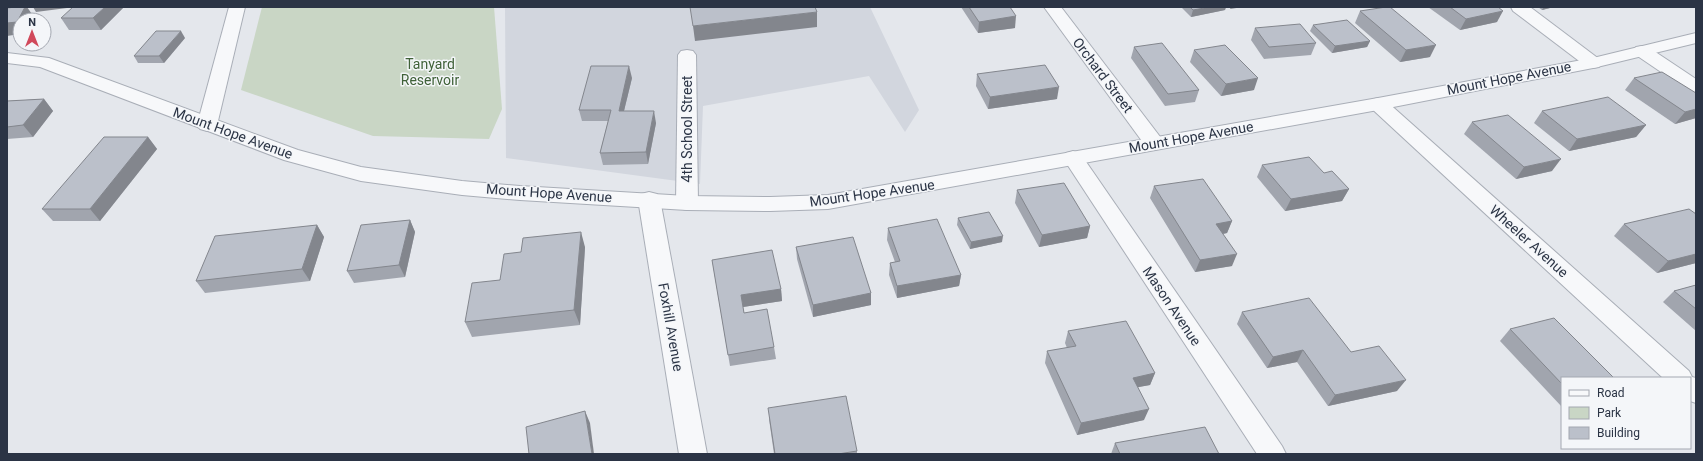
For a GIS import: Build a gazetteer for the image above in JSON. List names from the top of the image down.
{
  "streets": {
    "street": [
      "Orchard Street",
      "Mount Hope Avenue",
      "4th School Street",
      "Wheeler Avenue",
      "Mason Avenue",
      "Foxhill Avenue"
    ]
  },
  "crossings": [
    ["Orchard Street", "Mount Hope Avenue"],
    ["Mount Hope Avenue", "4th School Street"],
    ["Mount Hope Avenue", "Wheeler Avenue"],
    ["Mount Hope Avenue", "Mason Avenue"],
    ["Mount Hope Avenue", "Foxhill Avenue"]
  ],
  "parks": ["Tanyard Reservoir"],
  "legend": ["Road", "Park", "Building"],
  "north": "top"
}
